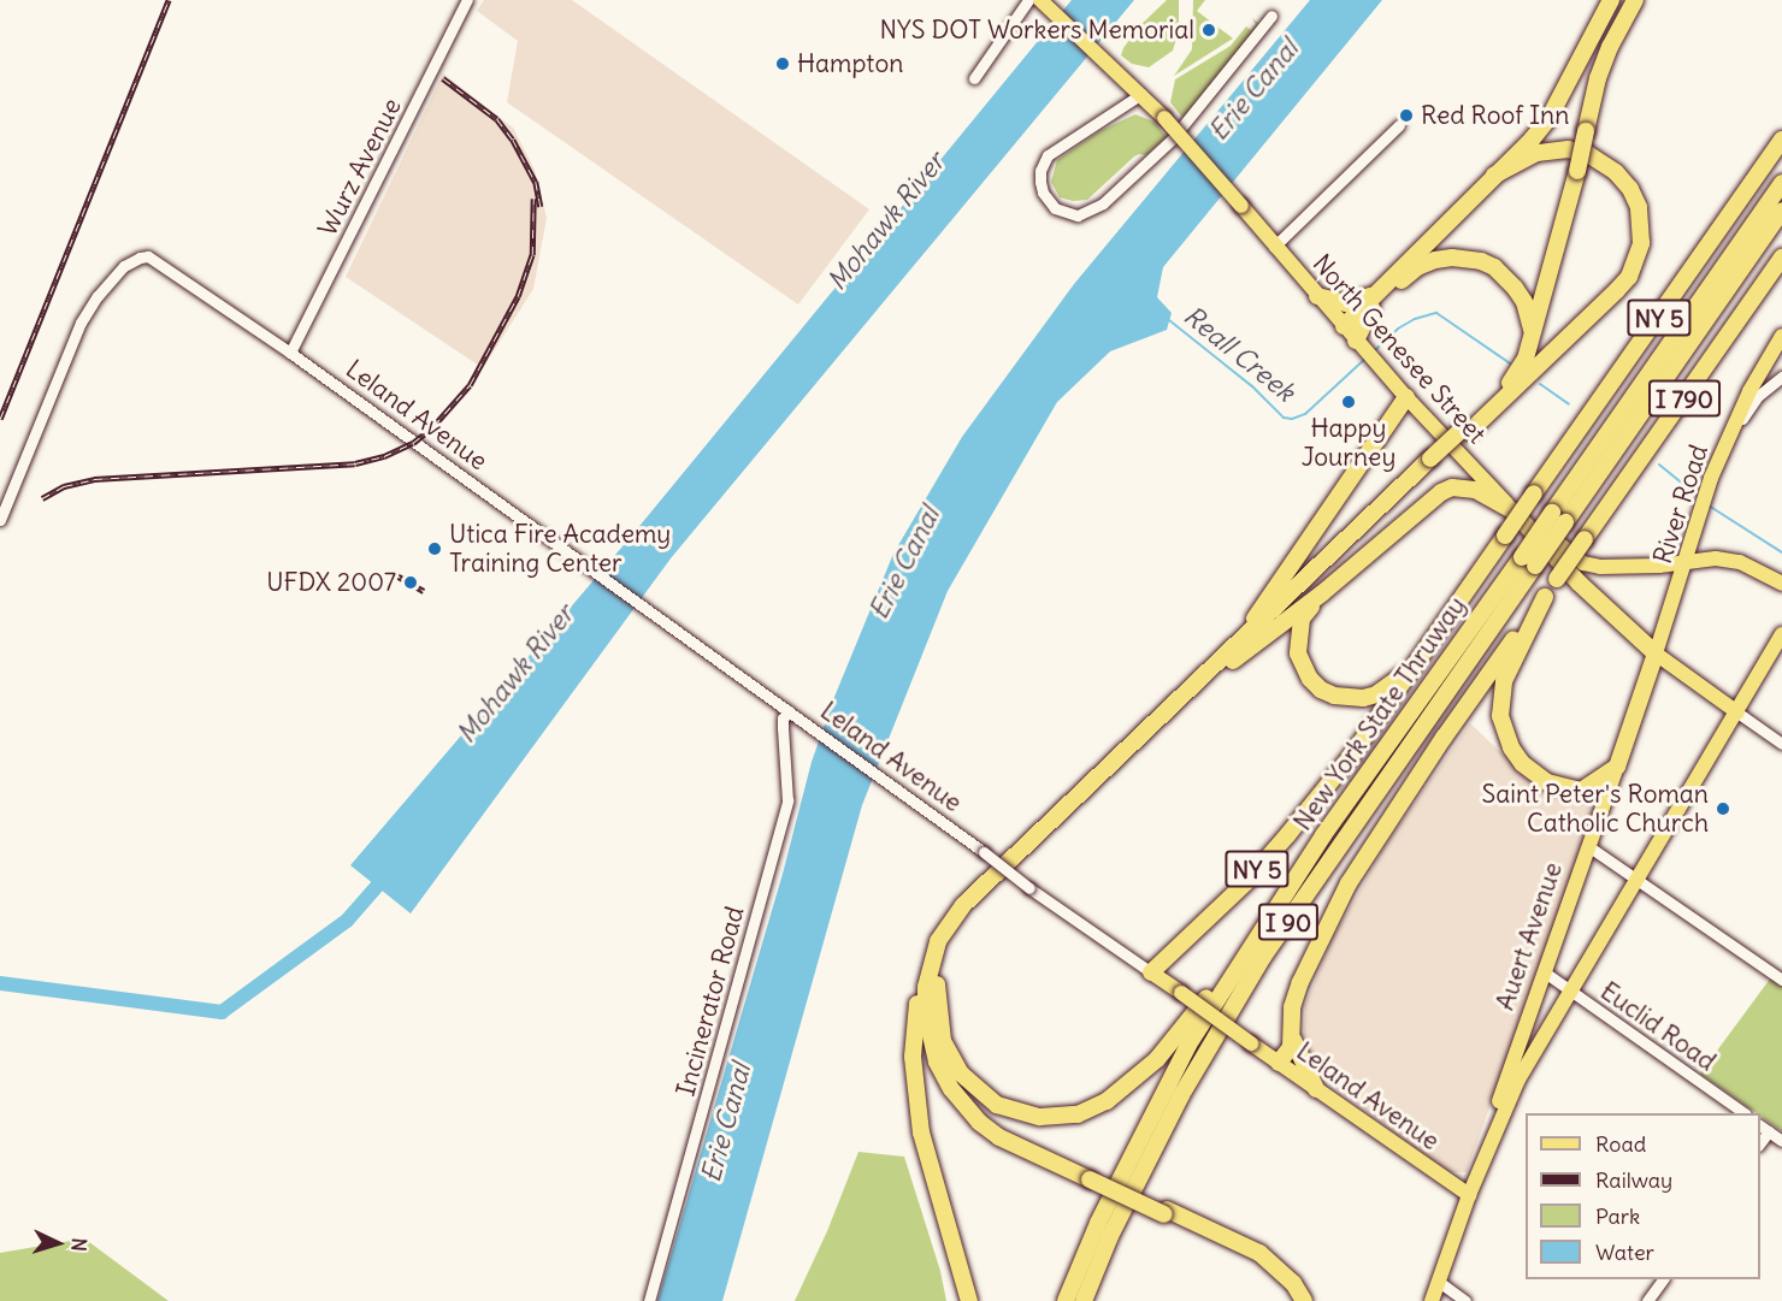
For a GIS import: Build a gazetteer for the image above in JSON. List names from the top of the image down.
{
  "streets": {
    "highway": [
      "NY 5",
      "North Genesee Street",
      "I 790",
      "New York State Thruway",
      "I 90",
      "Auert Avenue"
    ],
    "main road": ["Leland Avenue", "River Road"],
    "street": ["Wurz Avenue", "Incinerator Road", "Euclid Road"]
  },
  "crossings": [
    ["Wurz Avenue", "Leland Avenue"],
    ["NY 5", "Leland Avenue"],
    ["North Genesee Street", "River Road"],
    ["North Genesee Street", "Auert Avenue"],
    ["Leland Avenue", "Auert Avenue"],
    ["Leland Avenue", "Incinerator Road"],
    ["River Road", "Auert Avenue"],
    ["Auert Avenue", "Euclid Road"]
  ],
  "water": ["Erie Canal", "Mohawk River", "Reall Creek"],
  "places": [
    "NYS DOT Workers Memorial",
    "Hampton",
    "Red Roof Inn",
    "Happy Journey",
    "Utica Fire Academy Training Center",
    "UFDX 2007",
    "Saint Peter's Roman Catholic Church"
  ],
  "legend": [
    "Road",
    "Railway",
    "Park",
    "Water"
  ],
  "north": "right"
}
